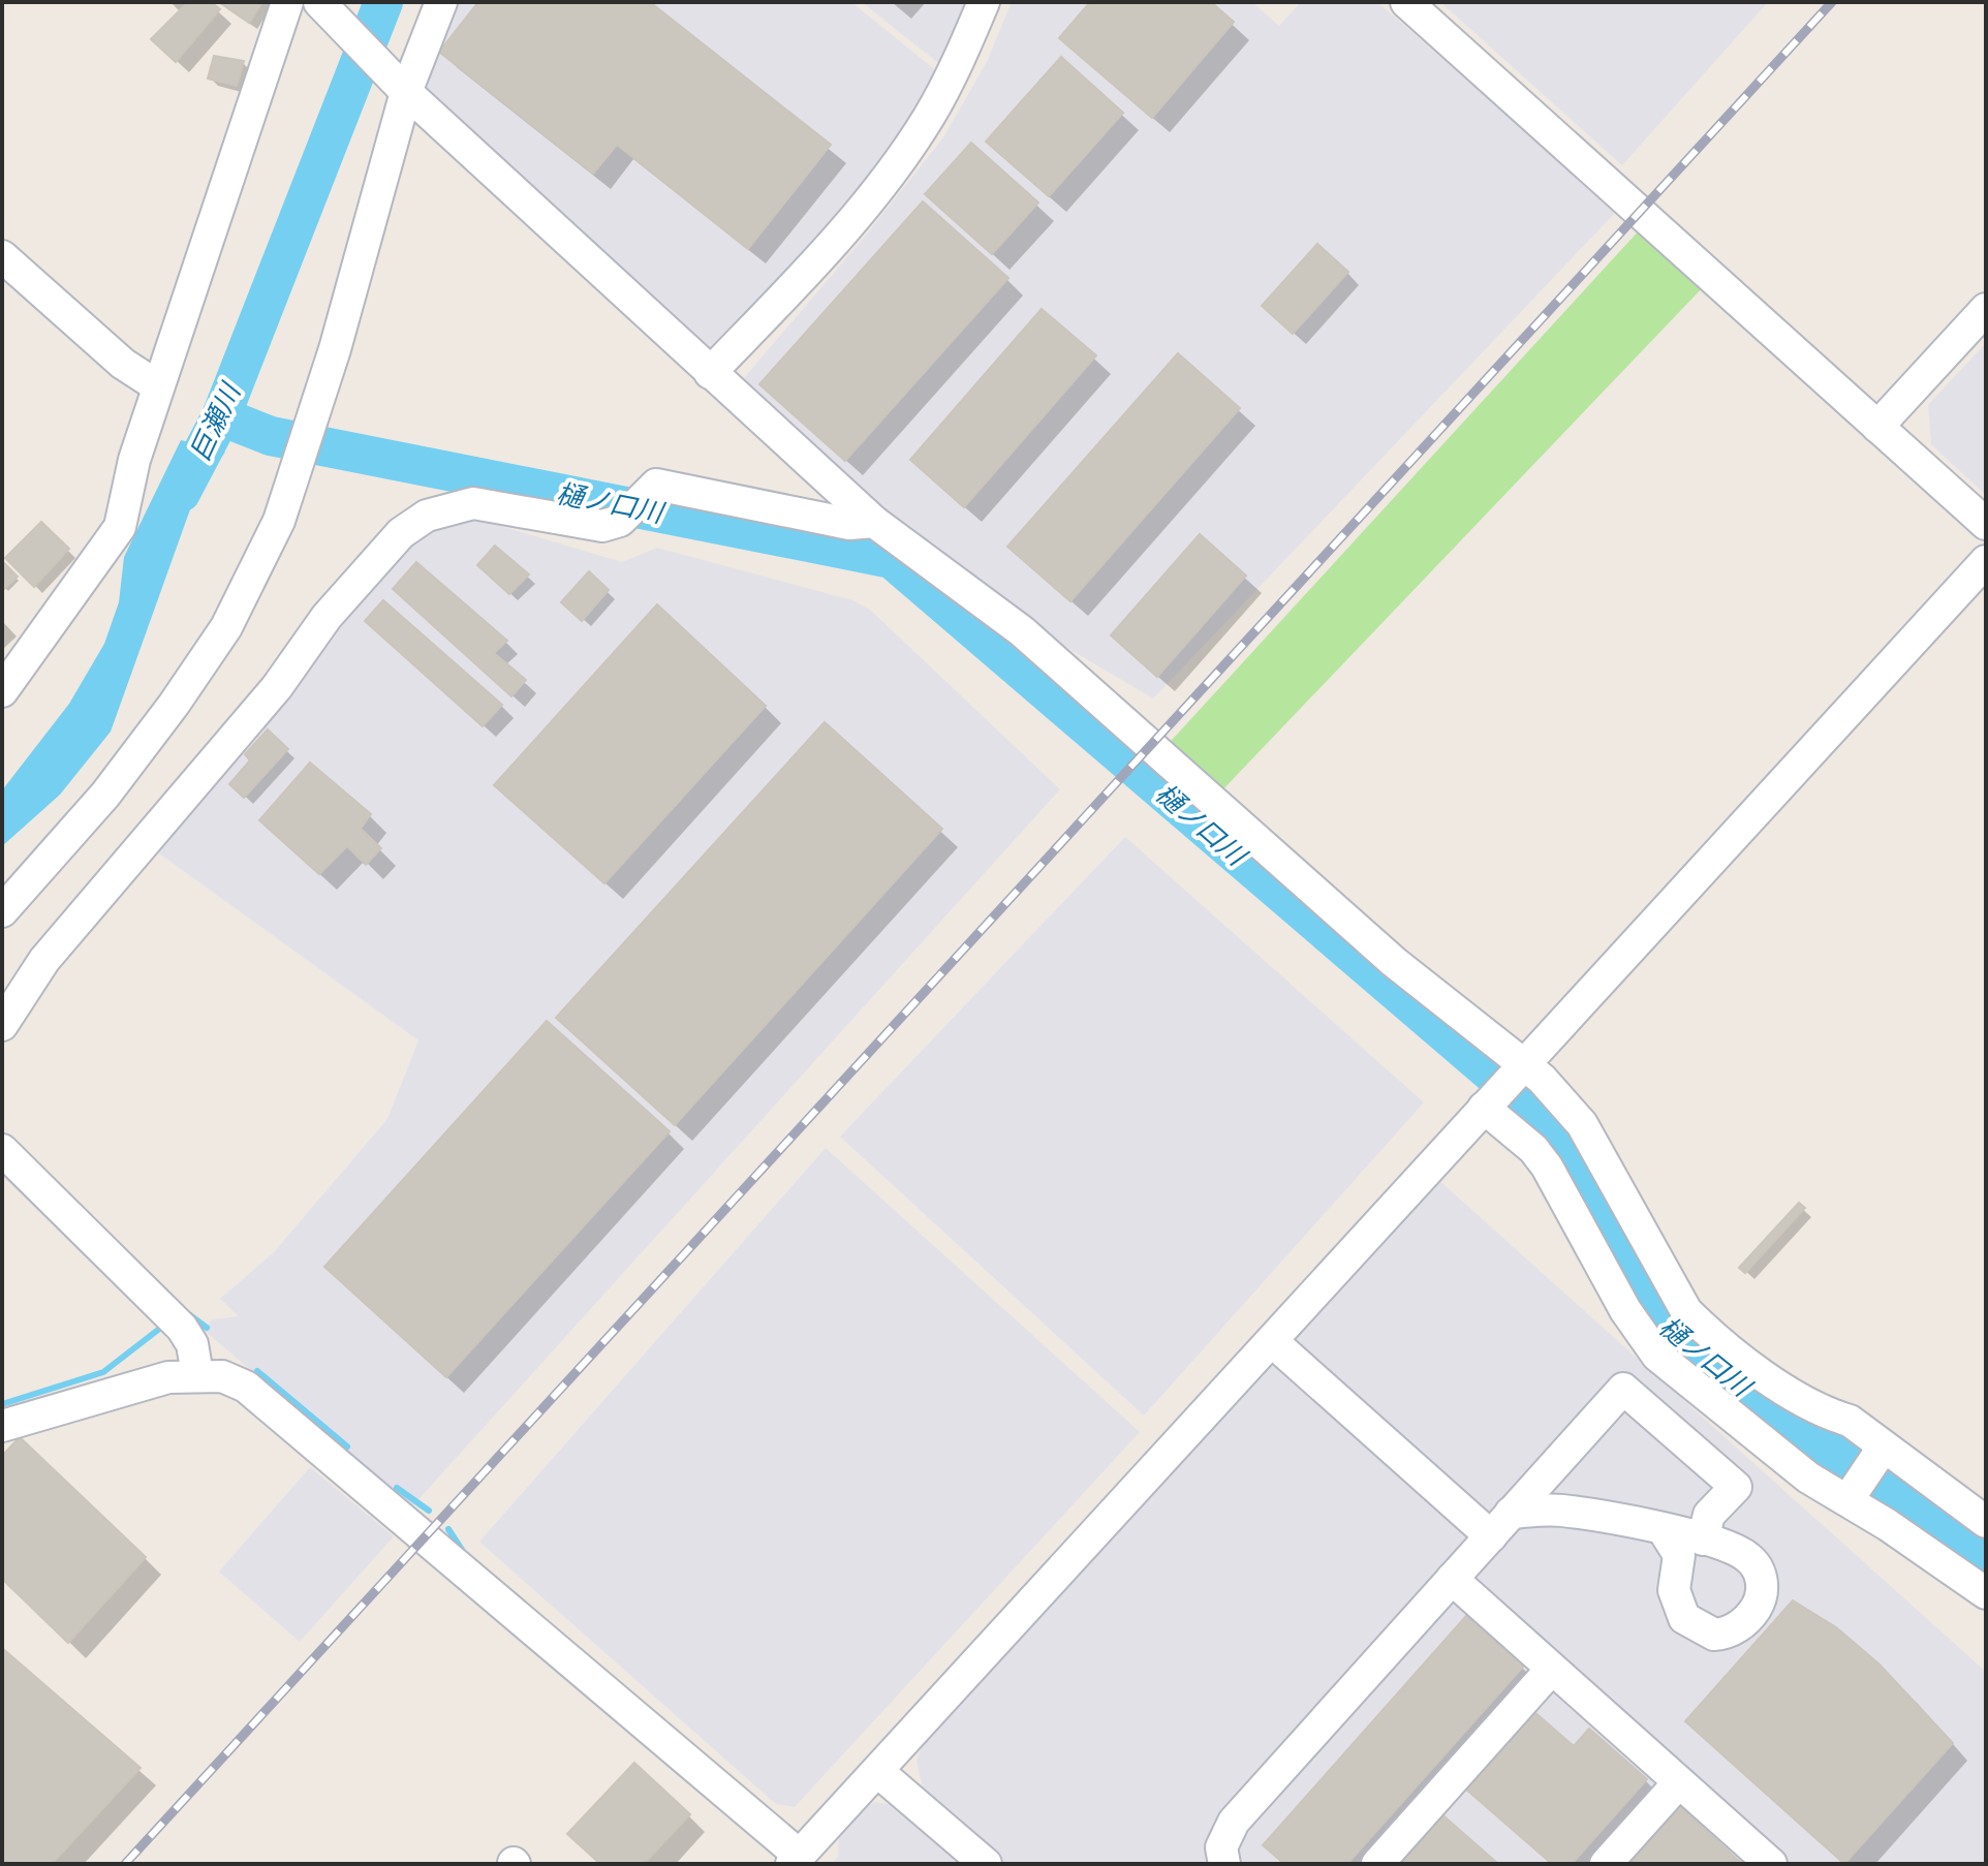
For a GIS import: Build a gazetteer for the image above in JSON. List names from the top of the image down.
{
  "water": ["巨瀬川", "樋ノ口川"]
}
